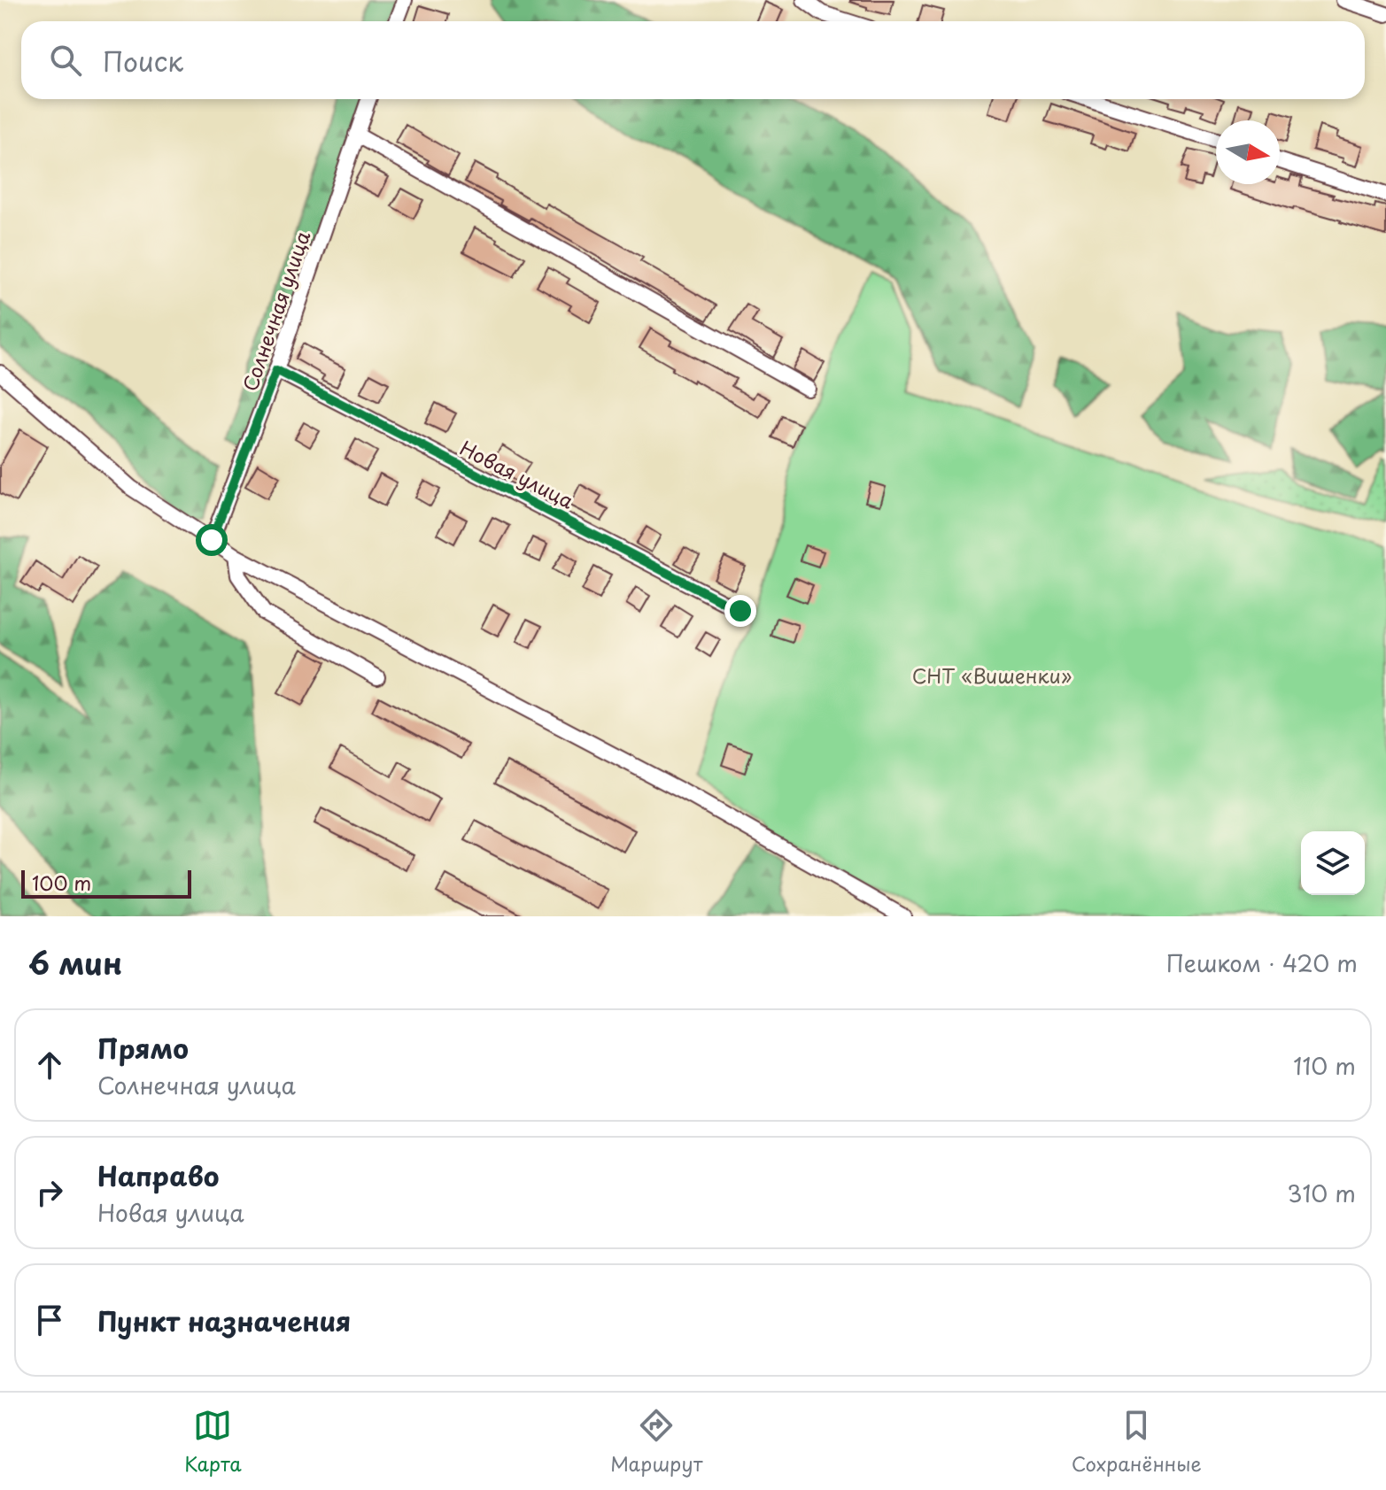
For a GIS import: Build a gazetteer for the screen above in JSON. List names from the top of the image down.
{
  "streets": {
    "street": ["Солнечная улица", "Новая улица"]
  },
  "crossings": [
    ["Солнечная улица", "Новая улица"]
  ],
  "parks": ["СНТ «Вишенки»"],
  "scale_bar": "100 m",
  "north": "right",
  "page": {
    "search": "Поиск",
    "scale": "100 m",
    "heading": ["6 мин", "Пешком · 420 m"],
    "list": [
      ["Прямо", "Солнечная улица", "110 m"],
      ["Направо", "Новая улица", "310 m"],
      "Пункт назначения"
    ],
    "nav": ["Карта", "Маршрут", "Сохранённые"]
  }
}
